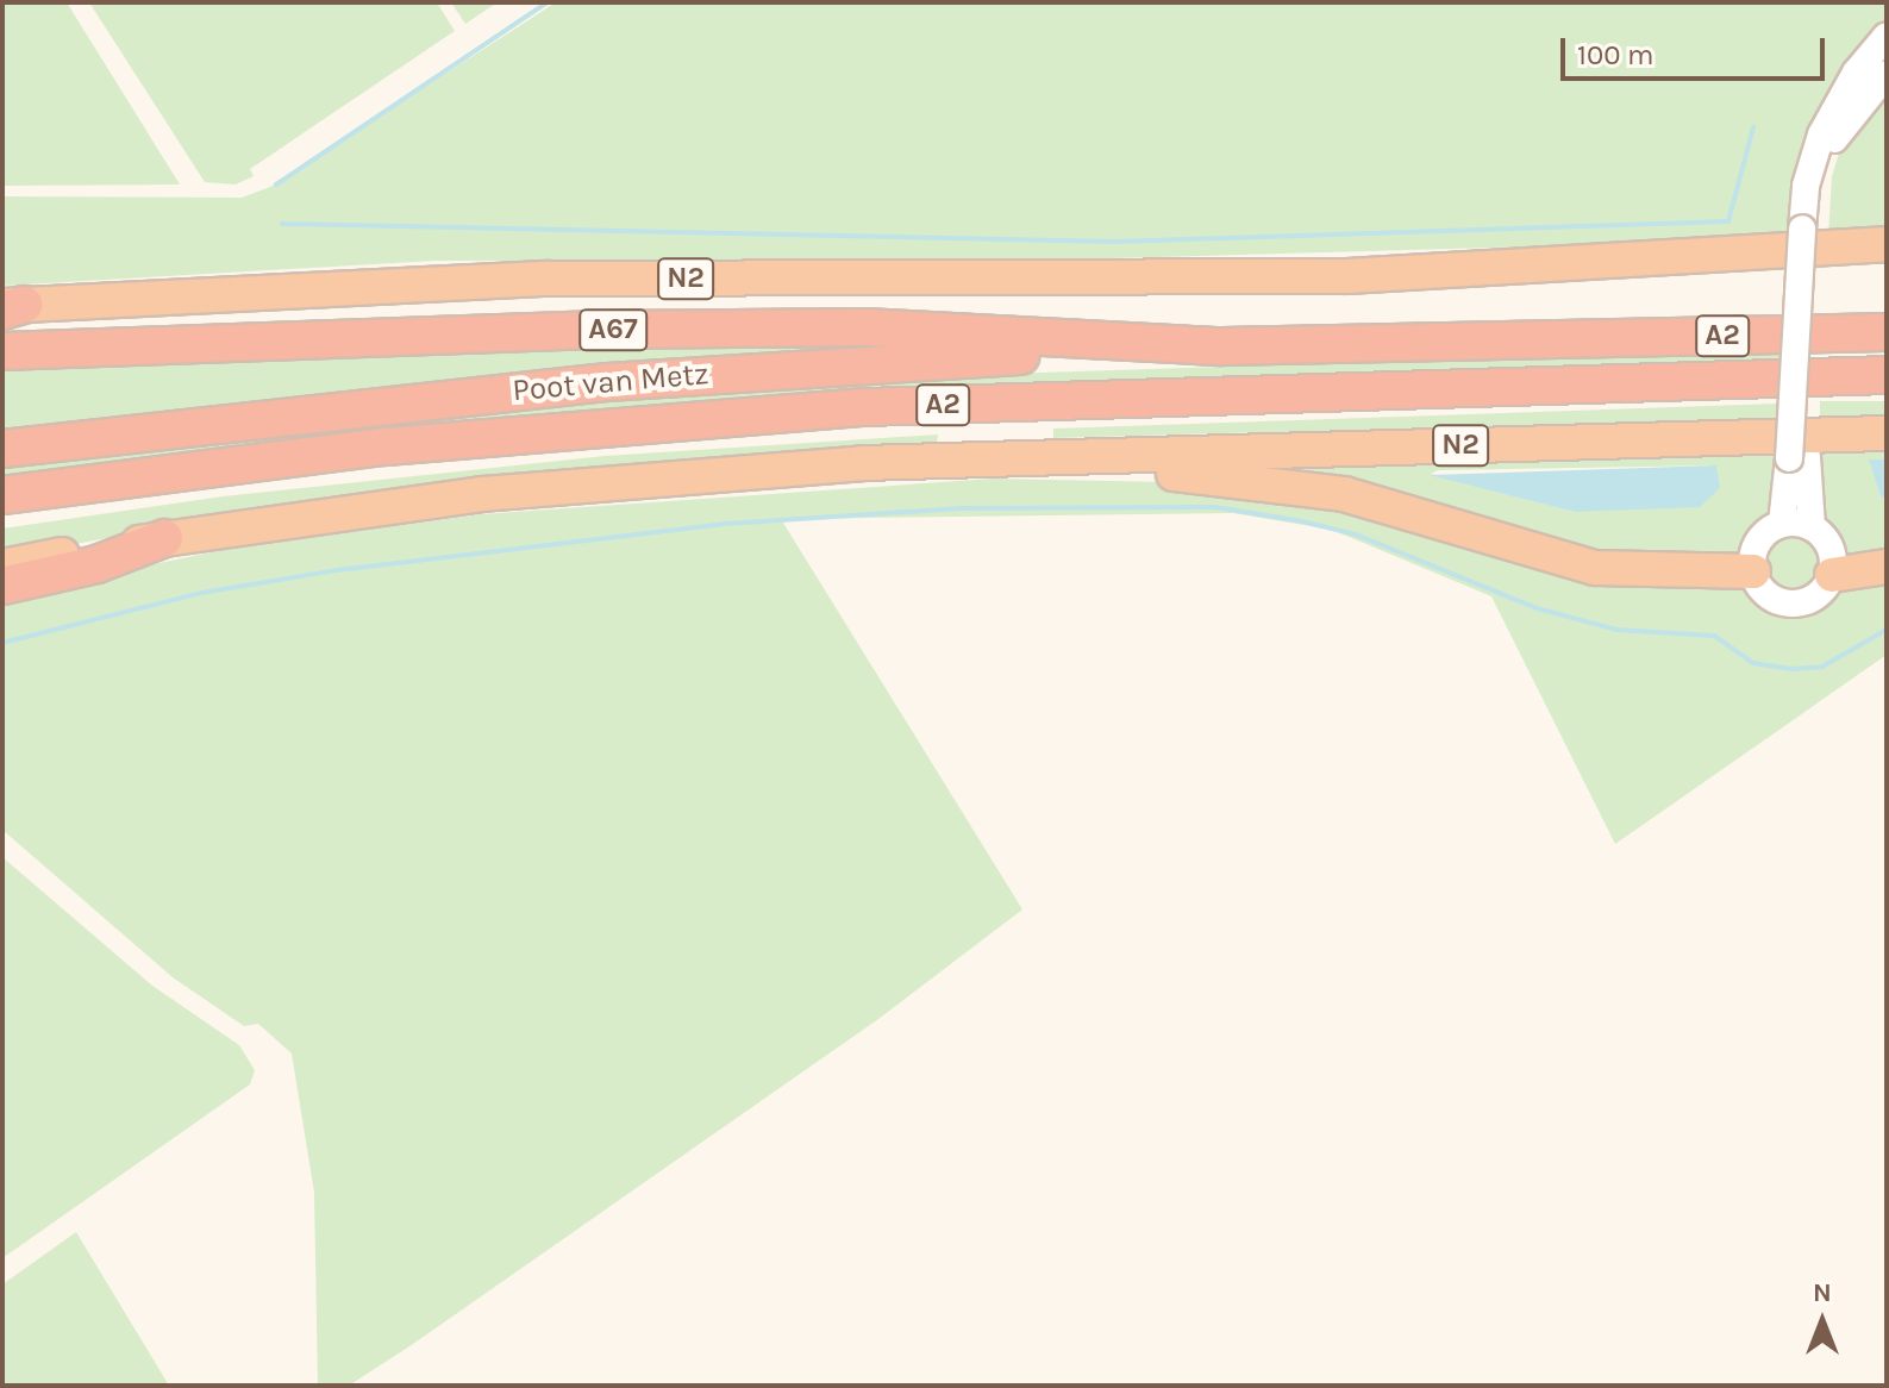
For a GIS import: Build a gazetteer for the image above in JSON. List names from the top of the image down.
{
  "streets": {
    "highway": [
      "N2",
      "A67",
      "A2",
      "Poot van Metz"
    ]
  },
  "crossings": [
    ["A67", "A2"],
    ["A67", "Poot van Metz"],
    ["A2", "Poot van Metz"]
  ],
  "scale_bar": "100 m",
  "north": "top"
}
